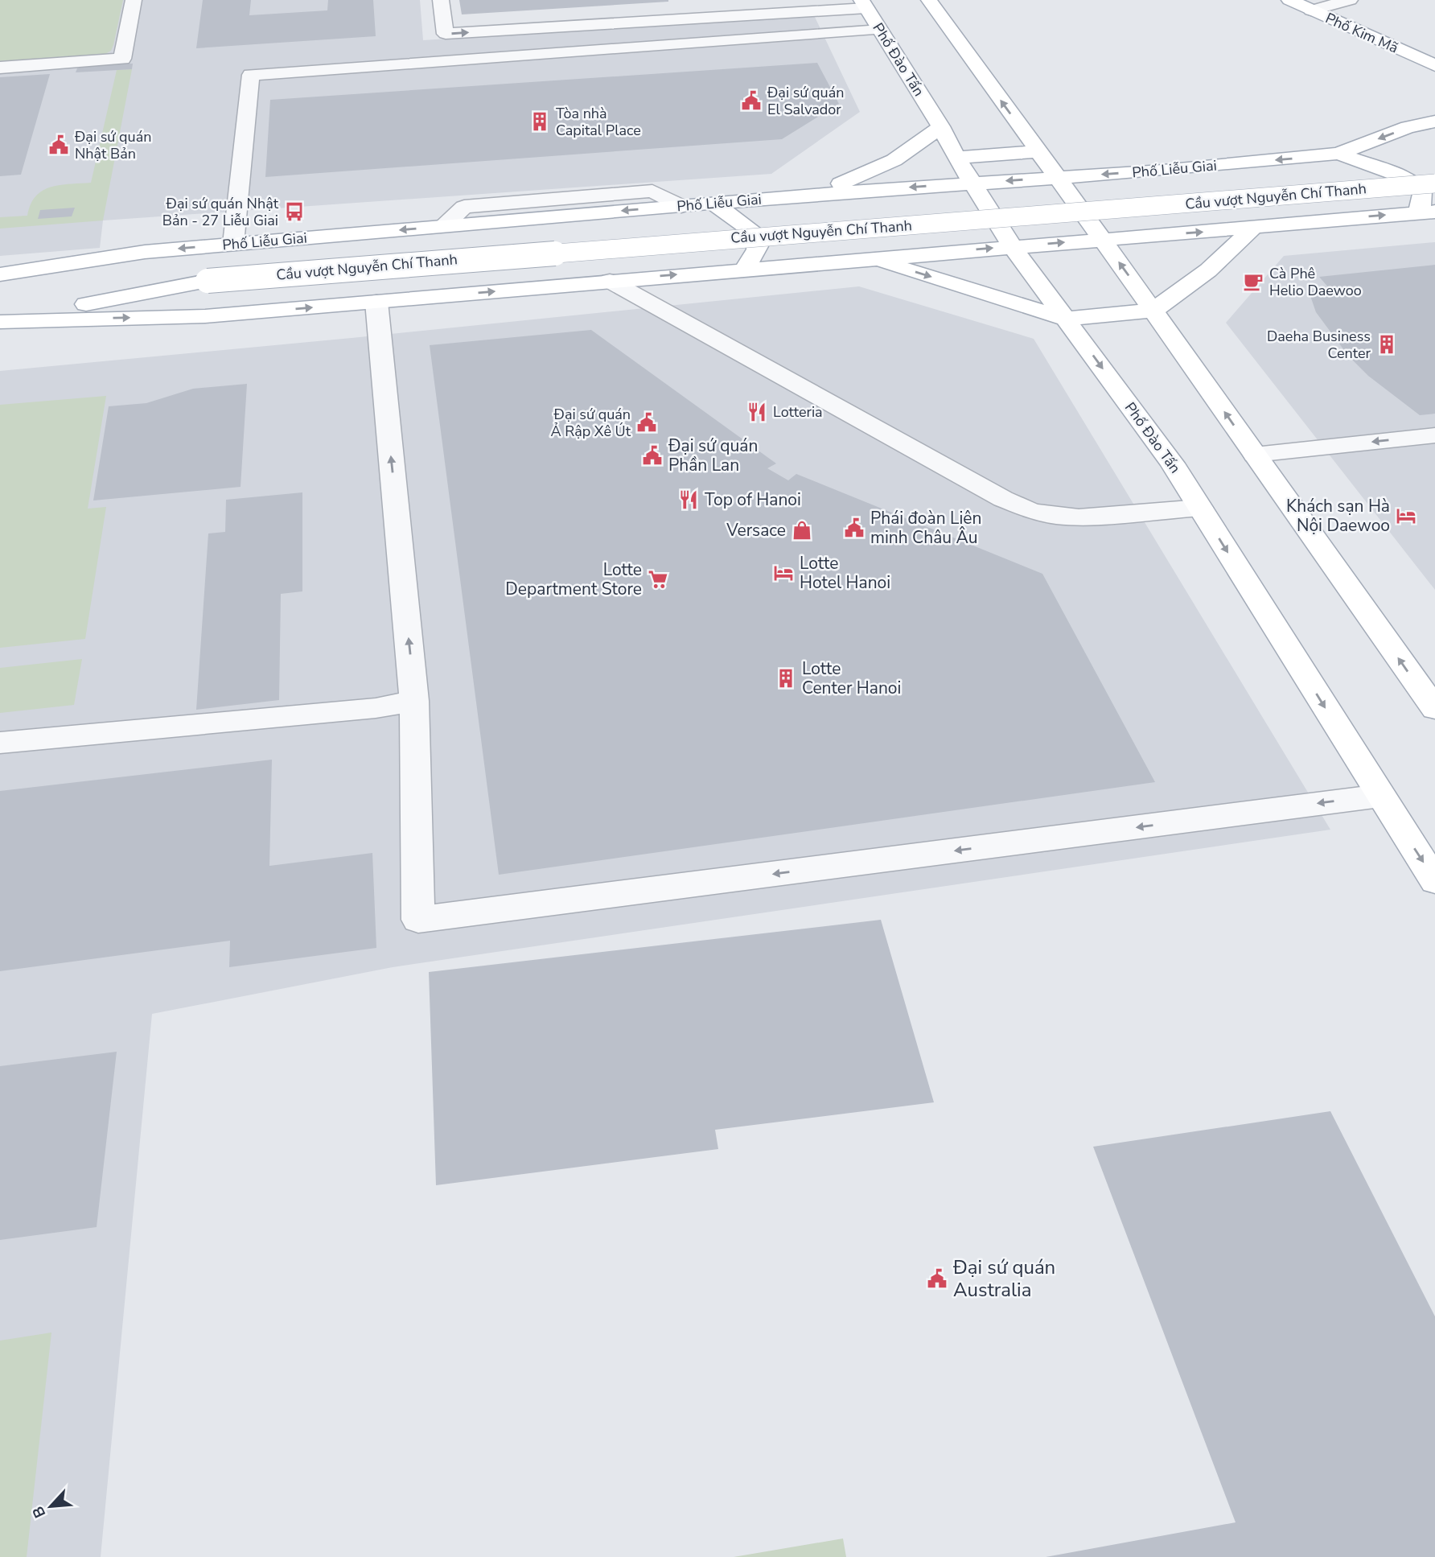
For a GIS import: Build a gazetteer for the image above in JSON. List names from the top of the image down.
{
  "streets": {
    "main road": [
      "Phố Kim Mã",
      "Phố Đào Tấn",
      "Phố Liễu Giai",
      "Cầu vượt Nguyễn Chí Thanh"
    ]
  },
  "crossings": [
    ["Phố Đào Tấn", "Phố Liễu Giai"],
    ["Phố Liễu Giai", "Cầu vượt Nguyễn Chí Thanh"]
  ],
  "places": {
    "public building": [
      "Đại sứ quán El Salvador",
      "Đại sứ quán Nhật Bản",
      "Đại sứ quán Ả Rập Xê Út",
      "Đại sứ quán Phần Lan",
      "Phái đoàn Liên minh Châu Âu",
      "Đại sứ quán Australia"
    ],
    "building": ["Tòa nhà Capital Place", "Daeha Business Center", "Lotte Center Hanoi"],
    "bus stop": ["Đại sứ quán Nhật Bản - 27 Liễu Giai"],
    "cafe": ["Cà Phê Helio Daewoo"],
    "restaurant": ["Lotteria", "Top of Hanoi"],
    "hotel": ["Khách sạn Hà Nội Daewoo", "Lotte Hotel Hanoi"],
    "shop": ["Versace"],
    "supermarket": ["Lotte Department Store"]
  },
  "north": "bottom left"
}
